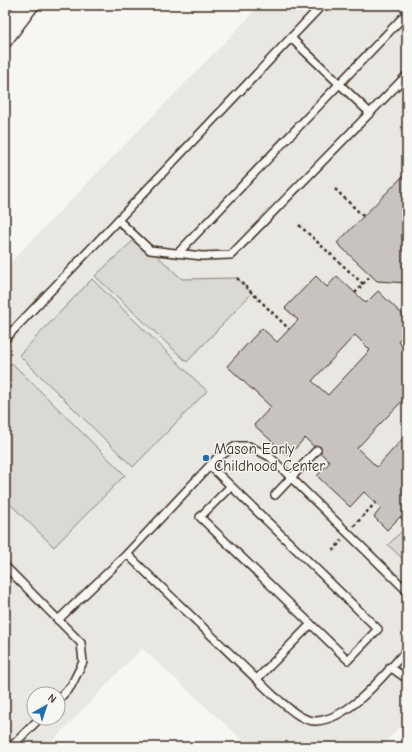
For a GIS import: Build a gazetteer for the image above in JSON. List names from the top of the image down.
{
  "places": ["Mason Early Childhood Center"],
  "north": "top right"
}
